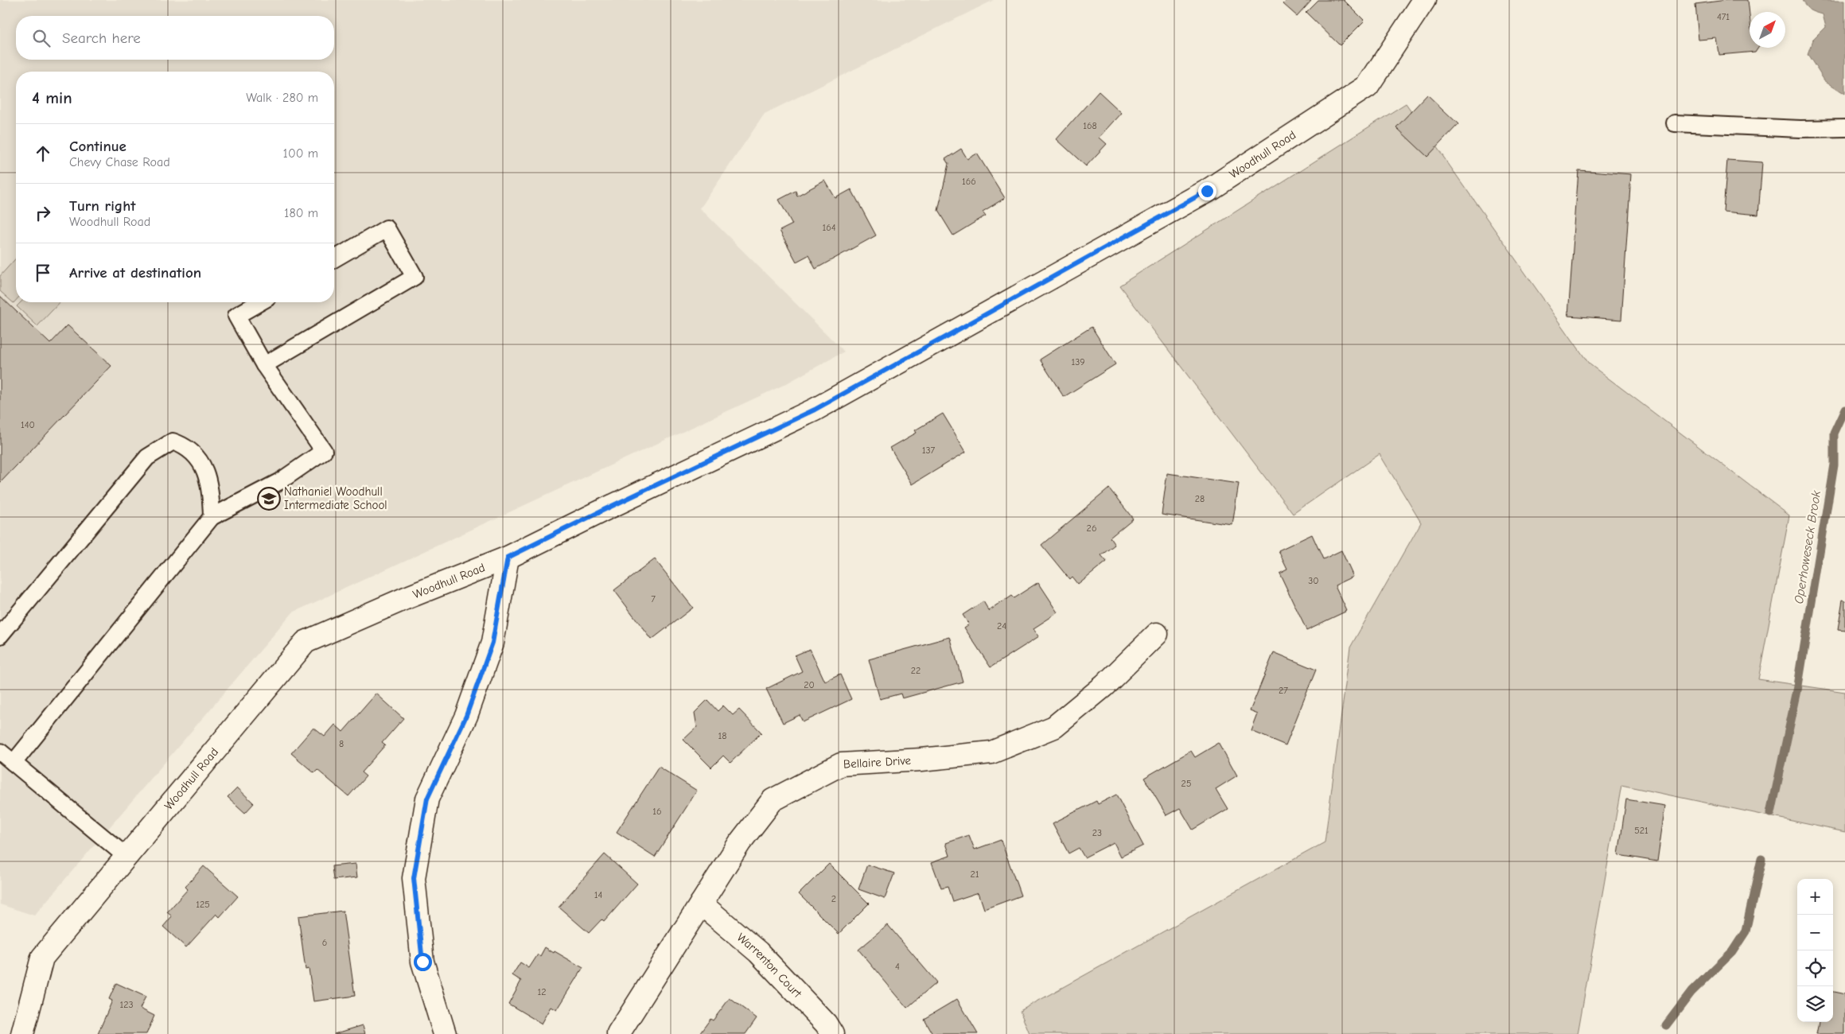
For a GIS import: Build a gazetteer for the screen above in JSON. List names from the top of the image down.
{
  "streets": {
    "street": ["Woodhull Road", "Bellaire Drive", "Warrenton Court"]
  },
  "crossings": [
    ["Bellaire Drive", "Warrenton Court"]
  ],
  "water": ["Operhoweseck Brook"],
  "places": {
    "school or university": ["Nathaniel Woodhull Intermediate School"]
  },
  "house_numbers": [
    "471",
    "168",
    "166",
    "164",
    "139",
    "140",
    "137",
    "28",
    "26",
    "30",
    "7",
    "24",
    "22",
    "20",
    "27",
    "18",
    "8",
    "25",
    "16",
    "521",
    "23",
    "21",
    "14",
    "2",
    "125",
    "6",
    "4",
    "12",
    "123"
  ],
  "north": "top right",
  "page": {
    "search": "Search here",
    "heading": ["4 min", "Walk · 280 m"],
    "list": [
      ["Continue", "Chevy Chase Road", "100 m"],
      ["Turn right", "Woodhull Road", "180 m"],
      "Arrive at destination"
    ],
    "map_buttons": ["+", "−"]
  }
}
